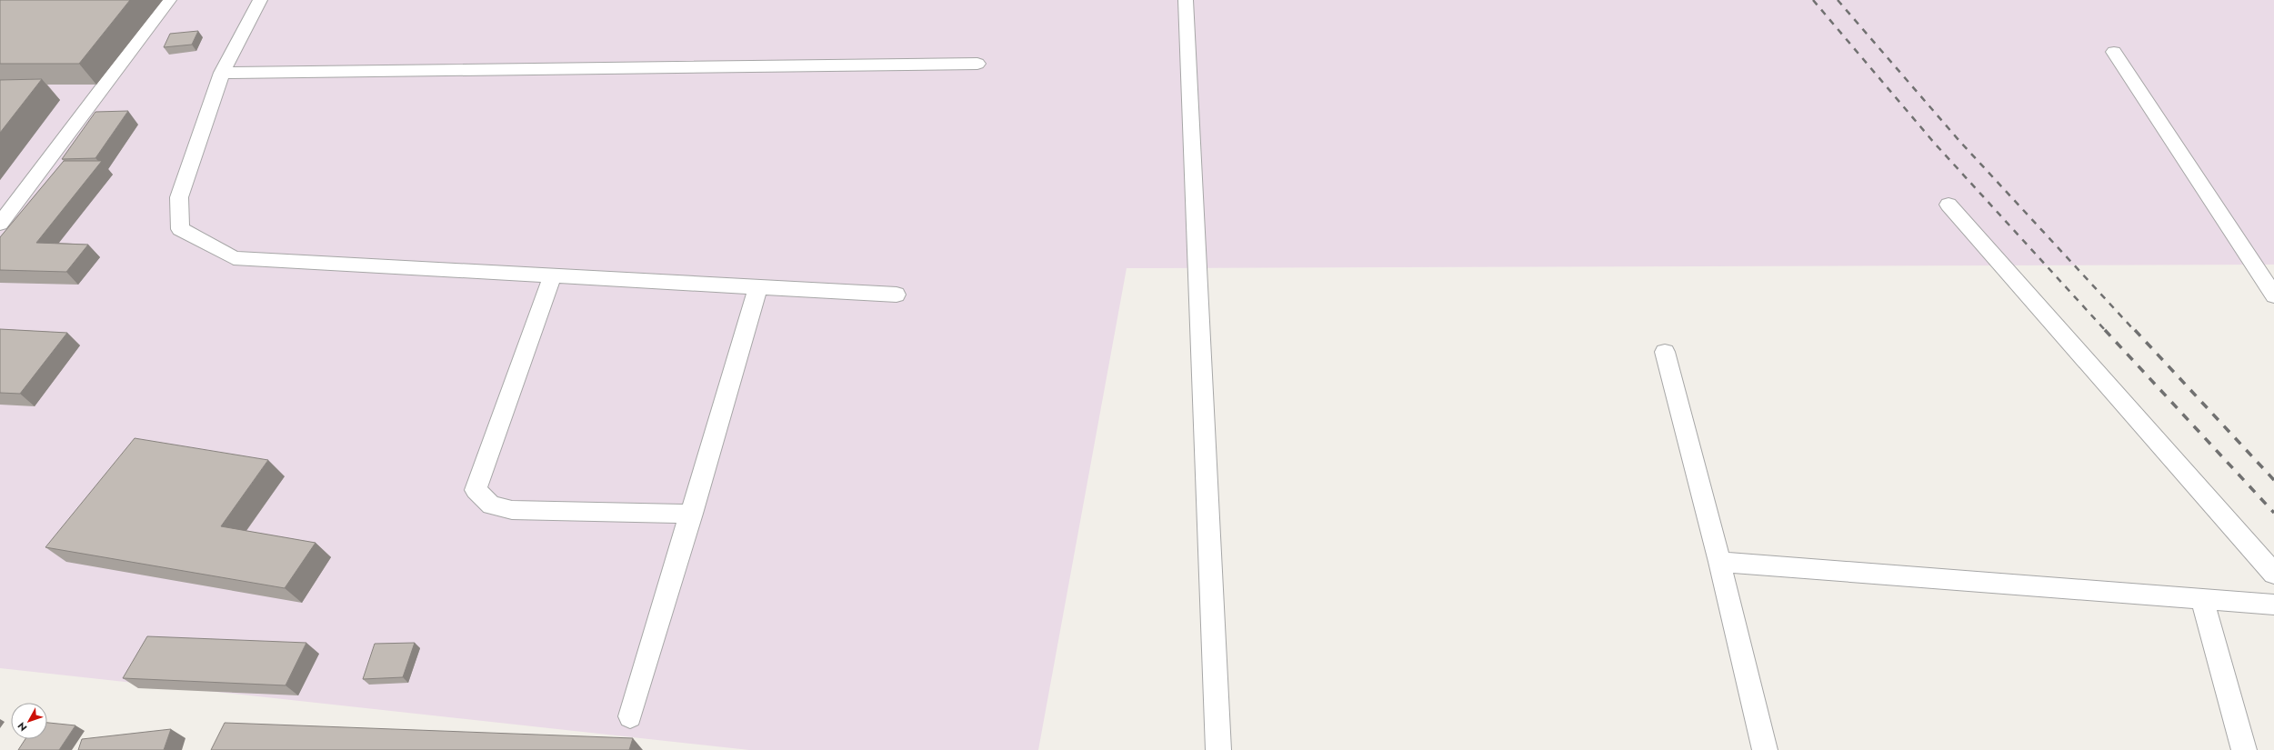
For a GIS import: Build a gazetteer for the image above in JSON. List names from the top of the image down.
{
  "north": "bottom left"
}
